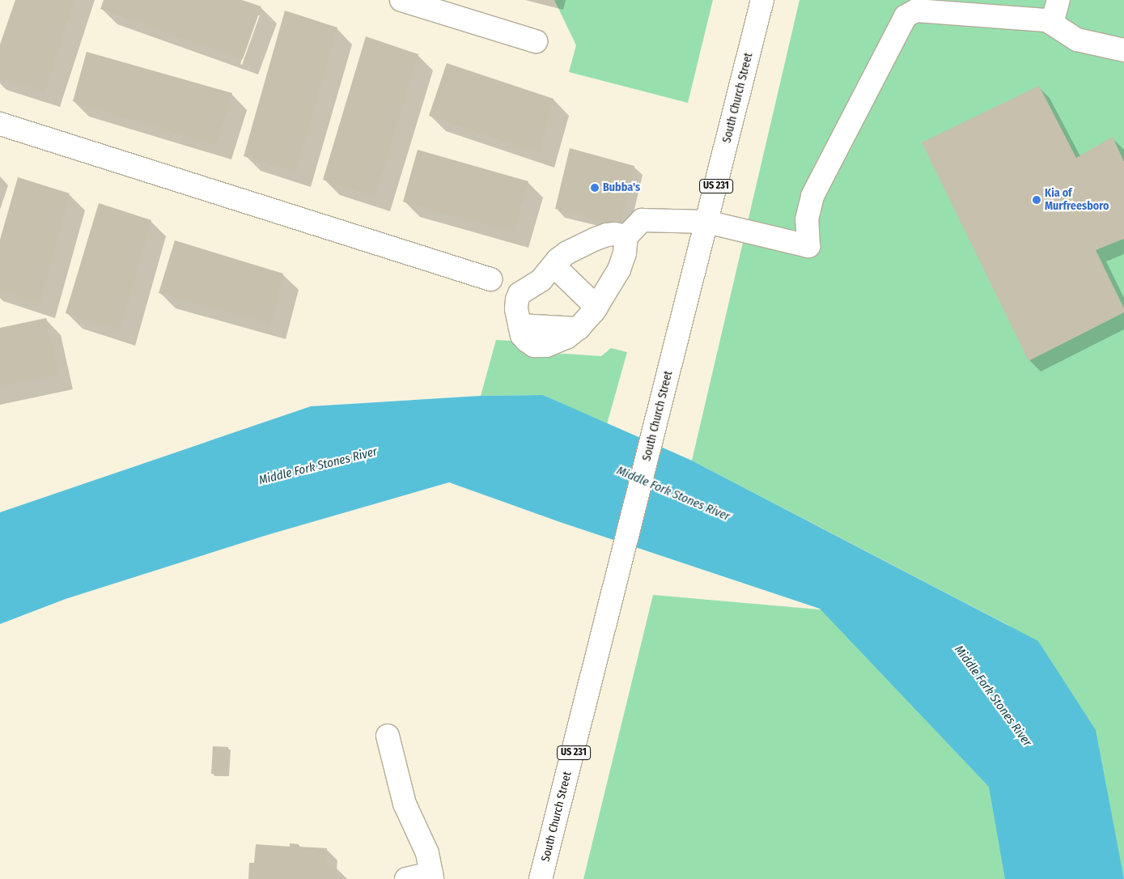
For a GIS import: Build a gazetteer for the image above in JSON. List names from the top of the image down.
{
  "streets": {
    "main road": ["South Church Street", "US 231"]
  },
  "water": ["Middle Fork Stones River"],
  "places": ["Bubba's", "Kia of Murfreesboro"]
}
